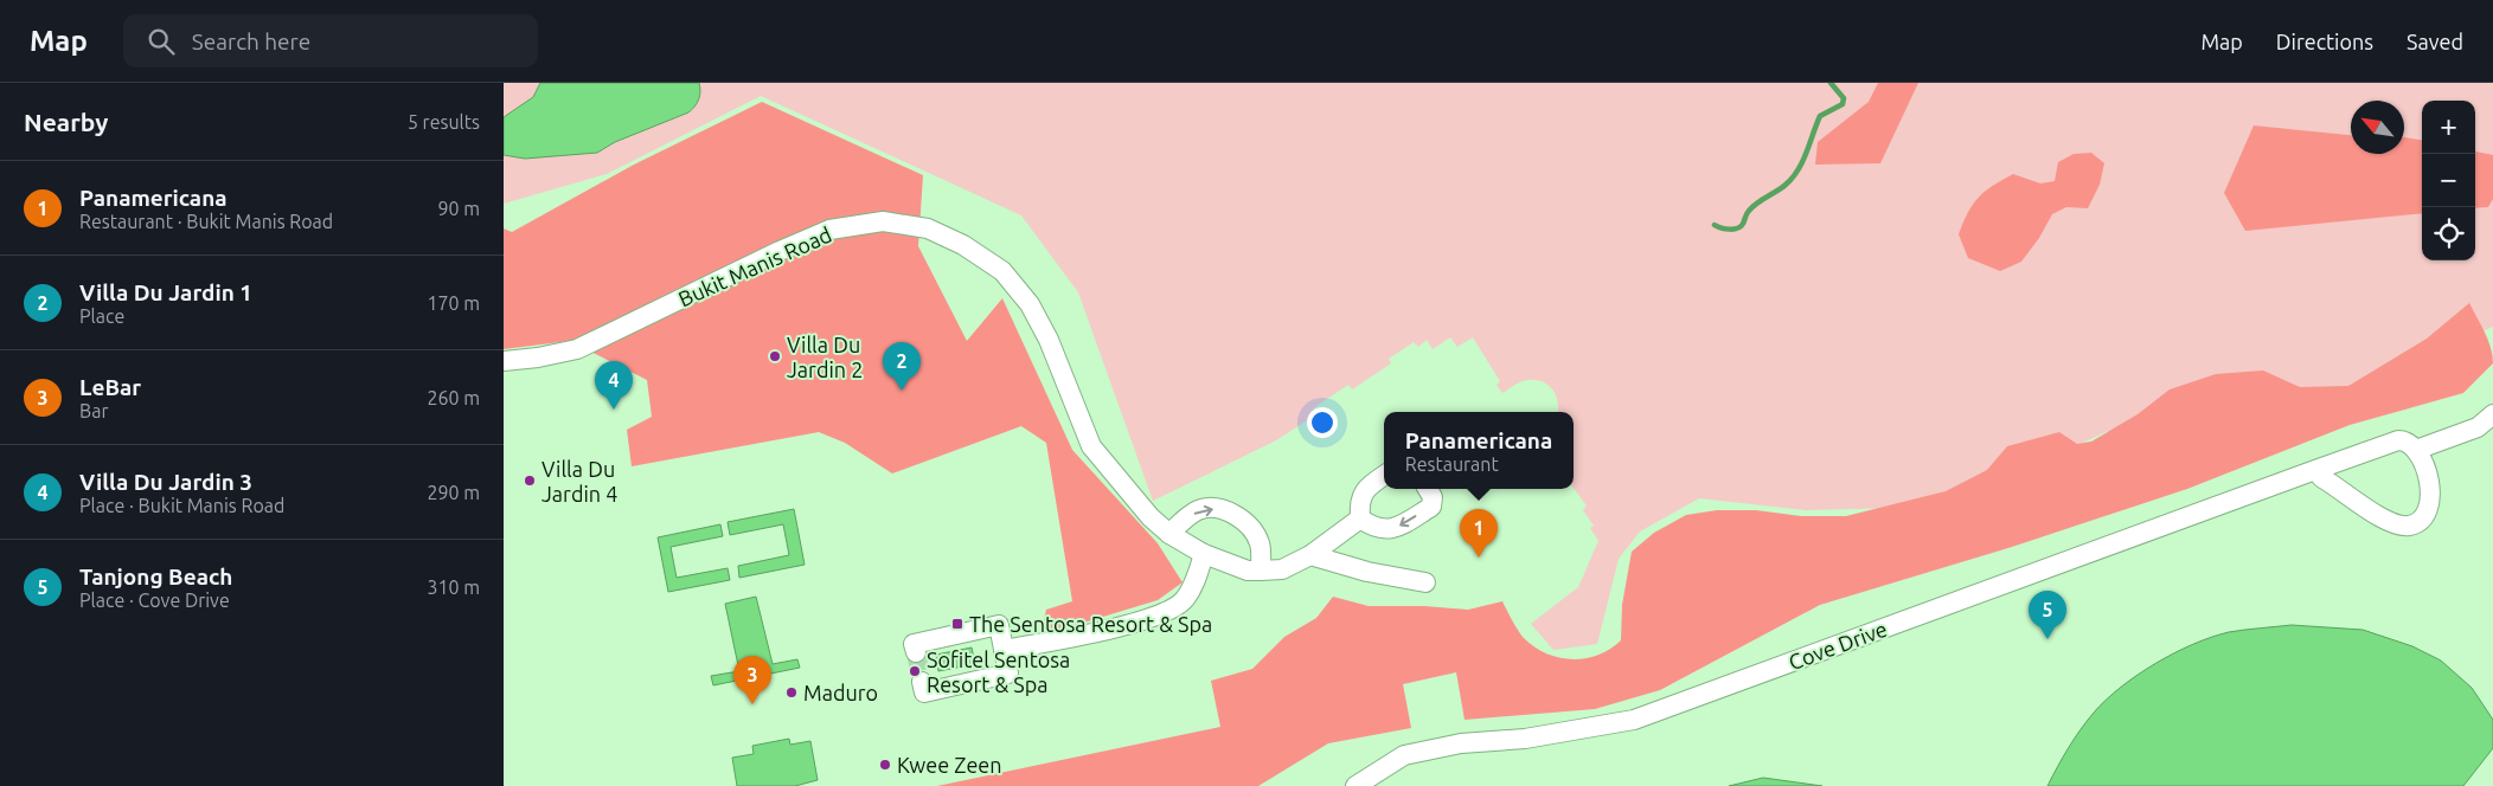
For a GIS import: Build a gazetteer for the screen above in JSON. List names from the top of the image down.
{
  "streets": {
    "street": ["Bukit Manis Road", "Cove Drive"]
  },
  "places": {
    "other": [
      "Villa Du Jardin 2",
      "Villa Du Jardin 4",
      "Sofitel Sentosa Resort & Spa",
      "Maduro",
      "Kwee Zeen"
    ],
    "transit": ["The Sentosa Resort & Spa"]
  },
  "north": "top left",
  "page": {
    "header": "Map",
    "search": "Search here",
    "nav": ["Map", "Directions", "Saved"],
    "heading": ["Nearby", "5 results"],
    "map_buttons": ["+", "−"],
    "list": [
      {
        "mark": "1",
        "name": "Panamericana",
        "note": "Restaurant · Bukit Manis Road",
        "value": "90 m"
      },
      {
        "mark": "2",
        "name": "Villa Du Jardin 1",
        "note": "Place",
        "value": "170 m"
      },
      {
        "mark": "3",
        "name": "LeBar",
        "note": "Bar",
        "value": "260 m"
      },
      {
        "mark": "4",
        "name": "Villa Du Jardin 3",
        "note": "Place · Bukit Manis Road",
        "value": "290 m"
      },
      {
        "mark": "5",
        "name": "Tanjong Beach",
        "note": "Place · Cove Drive",
        "value": "310 m"
      }
    ],
    "pins": [
      "2",
      "4",
      "1",
      "5",
      "3"
    ],
    "popup": ["Panamericana", "Restaurant"]
  }
}
